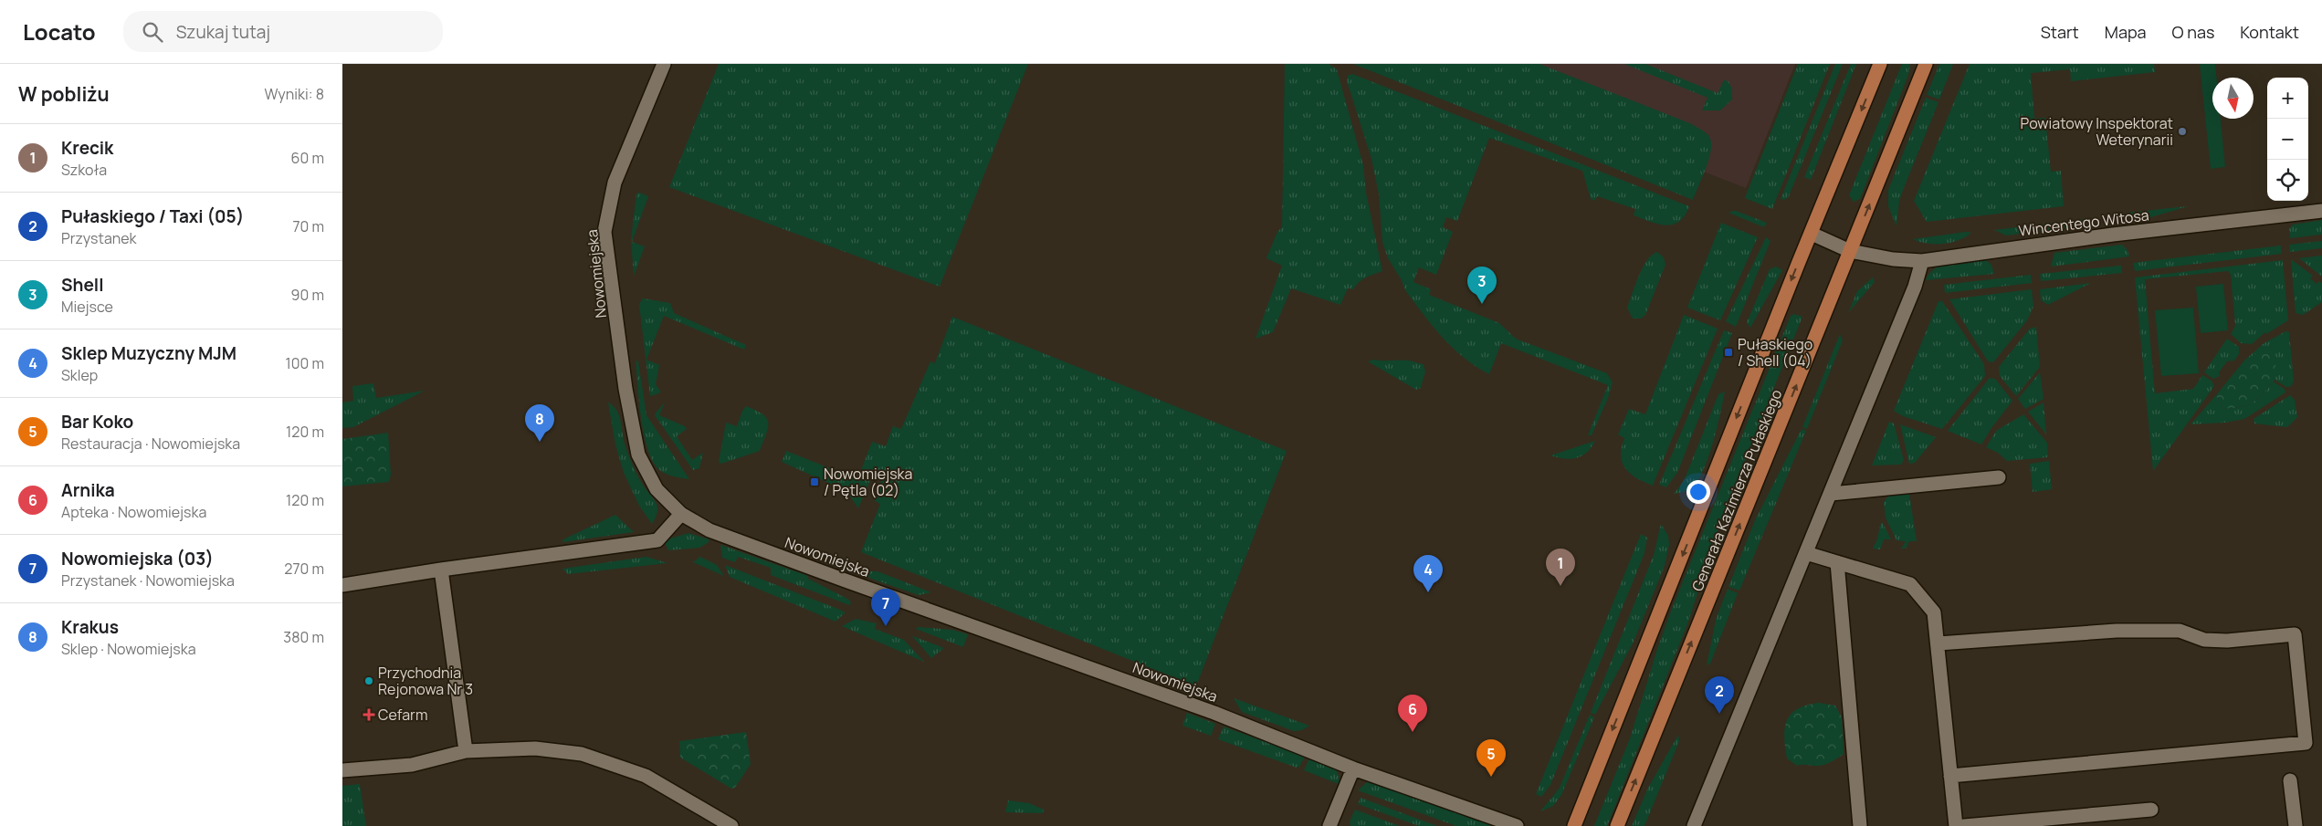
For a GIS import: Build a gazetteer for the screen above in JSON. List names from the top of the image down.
{
  "streets": {
    "main road": ["Generała Kazimierza Pułaskiego"],
    "street": ["Wincentego Witosa", "Nowomiejska"]
  },
  "crossings": [
    ["Wincentego Witosa", "Generała Kazimierza Pułaskiego"]
  ],
  "places": {
    "other": ["Powiatowy Inspektorat Weterynarii", "Przychodnia Rejonowa Nr 3"],
    "transit": ["Pułaskiego / Shell (04)", "Nowomiejska / Pętla (02)"],
    "health": ["Cefarm"]
  },
  "north": "bottom",
  "page": {
    "header": "Locato",
    "search": "Szukaj tutaj",
    "nav": [
      "Start",
      "Mapa",
      "O nas",
      "Kontakt"
    ],
    "heading": ["W pobliżu", "Wyniki: 8"],
    "map_buttons": ["+", "−"],
    "list": [
      {
        "mark": "1",
        "name": "Krecik",
        "note": "Szkoła",
        "value": "60 m"
      },
      {
        "mark": "2",
        "name": "Pułaskiego / Taxi (05)",
        "note": "Przystanek",
        "value": "70 m"
      },
      {
        "mark": "3",
        "name": "Shell",
        "note": "Miejsce",
        "value": "90 m"
      },
      {
        "mark": "4",
        "name": "Sklep Muzyczny MJM",
        "note": "Sklep",
        "value": "100 m"
      },
      {
        "mark": "5",
        "name": "Bar Koko",
        "note": "Restauracja · Nowomiejska",
        "value": "120 m"
      },
      {
        "mark": "6",
        "name": "Arnika",
        "note": "Apteka · Nowomiejska",
        "value": "120 m"
      },
      {
        "mark": "7",
        "name": "Nowomiejska (03)",
        "note": "Przystanek · Nowomiejska",
        "value": "270 m"
      },
      {
        "mark": "8",
        "name": "Krakus",
        "note": "Sklep · Nowomiejska",
        "value": "380 m"
      }
    ],
    "pins": [
      "3",
      "8",
      "1",
      "4",
      "7",
      "2",
      "6",
      "5"
    ]
  }
}
